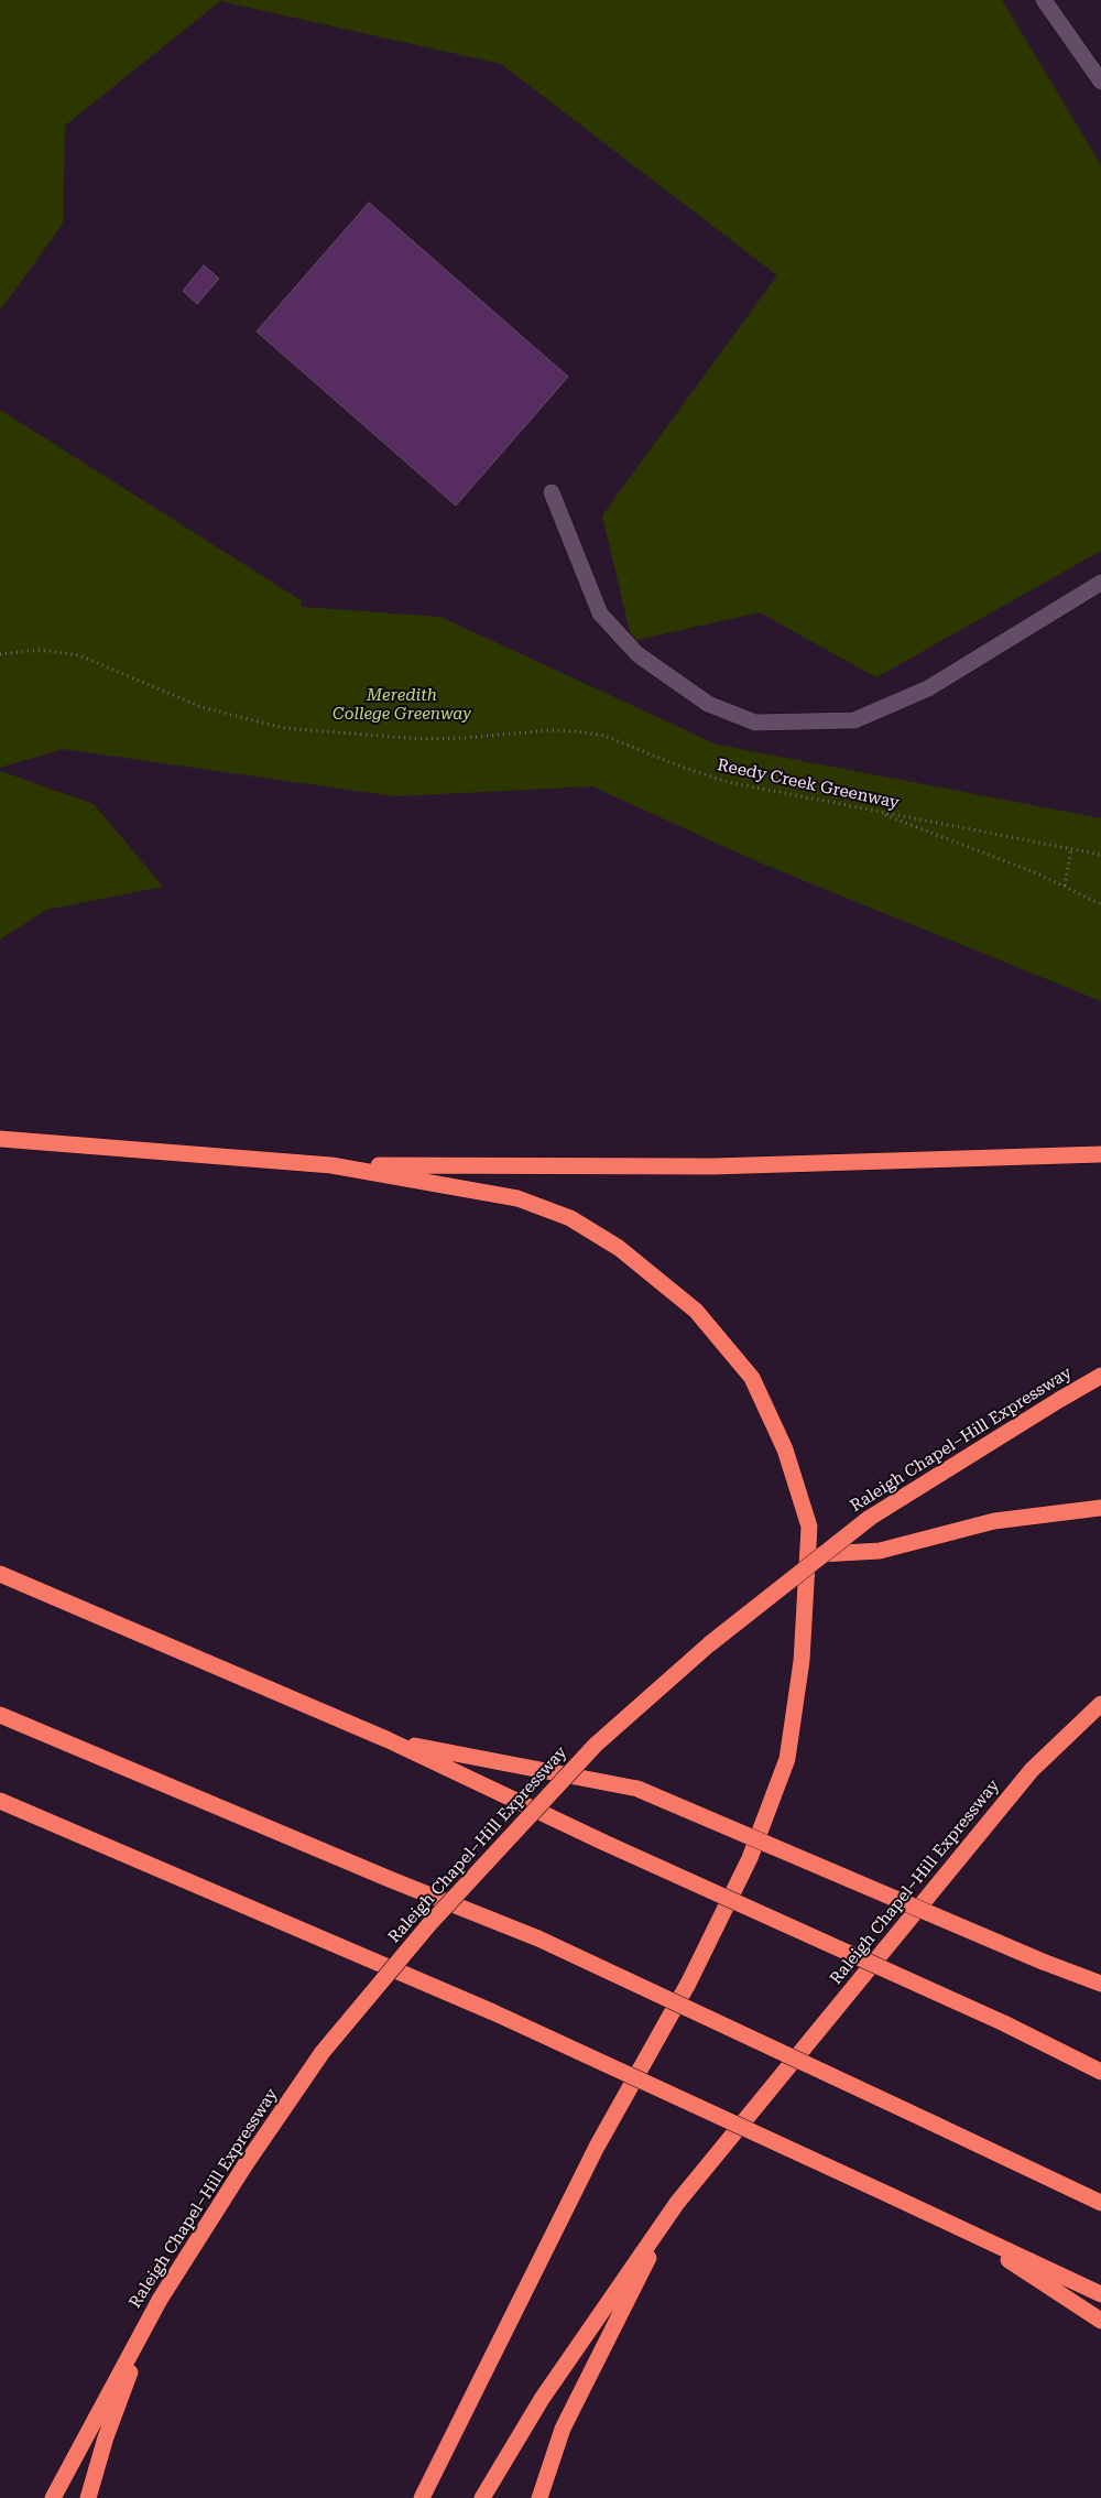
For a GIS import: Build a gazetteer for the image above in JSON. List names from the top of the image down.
{
  "streets": {
    "highway": ["Raleigh Chapel–Hill Expressway"],
    "path": ["Reedy Creek Greenway"]
  },
  "parks": ["Meredith College Greenway"]
}
